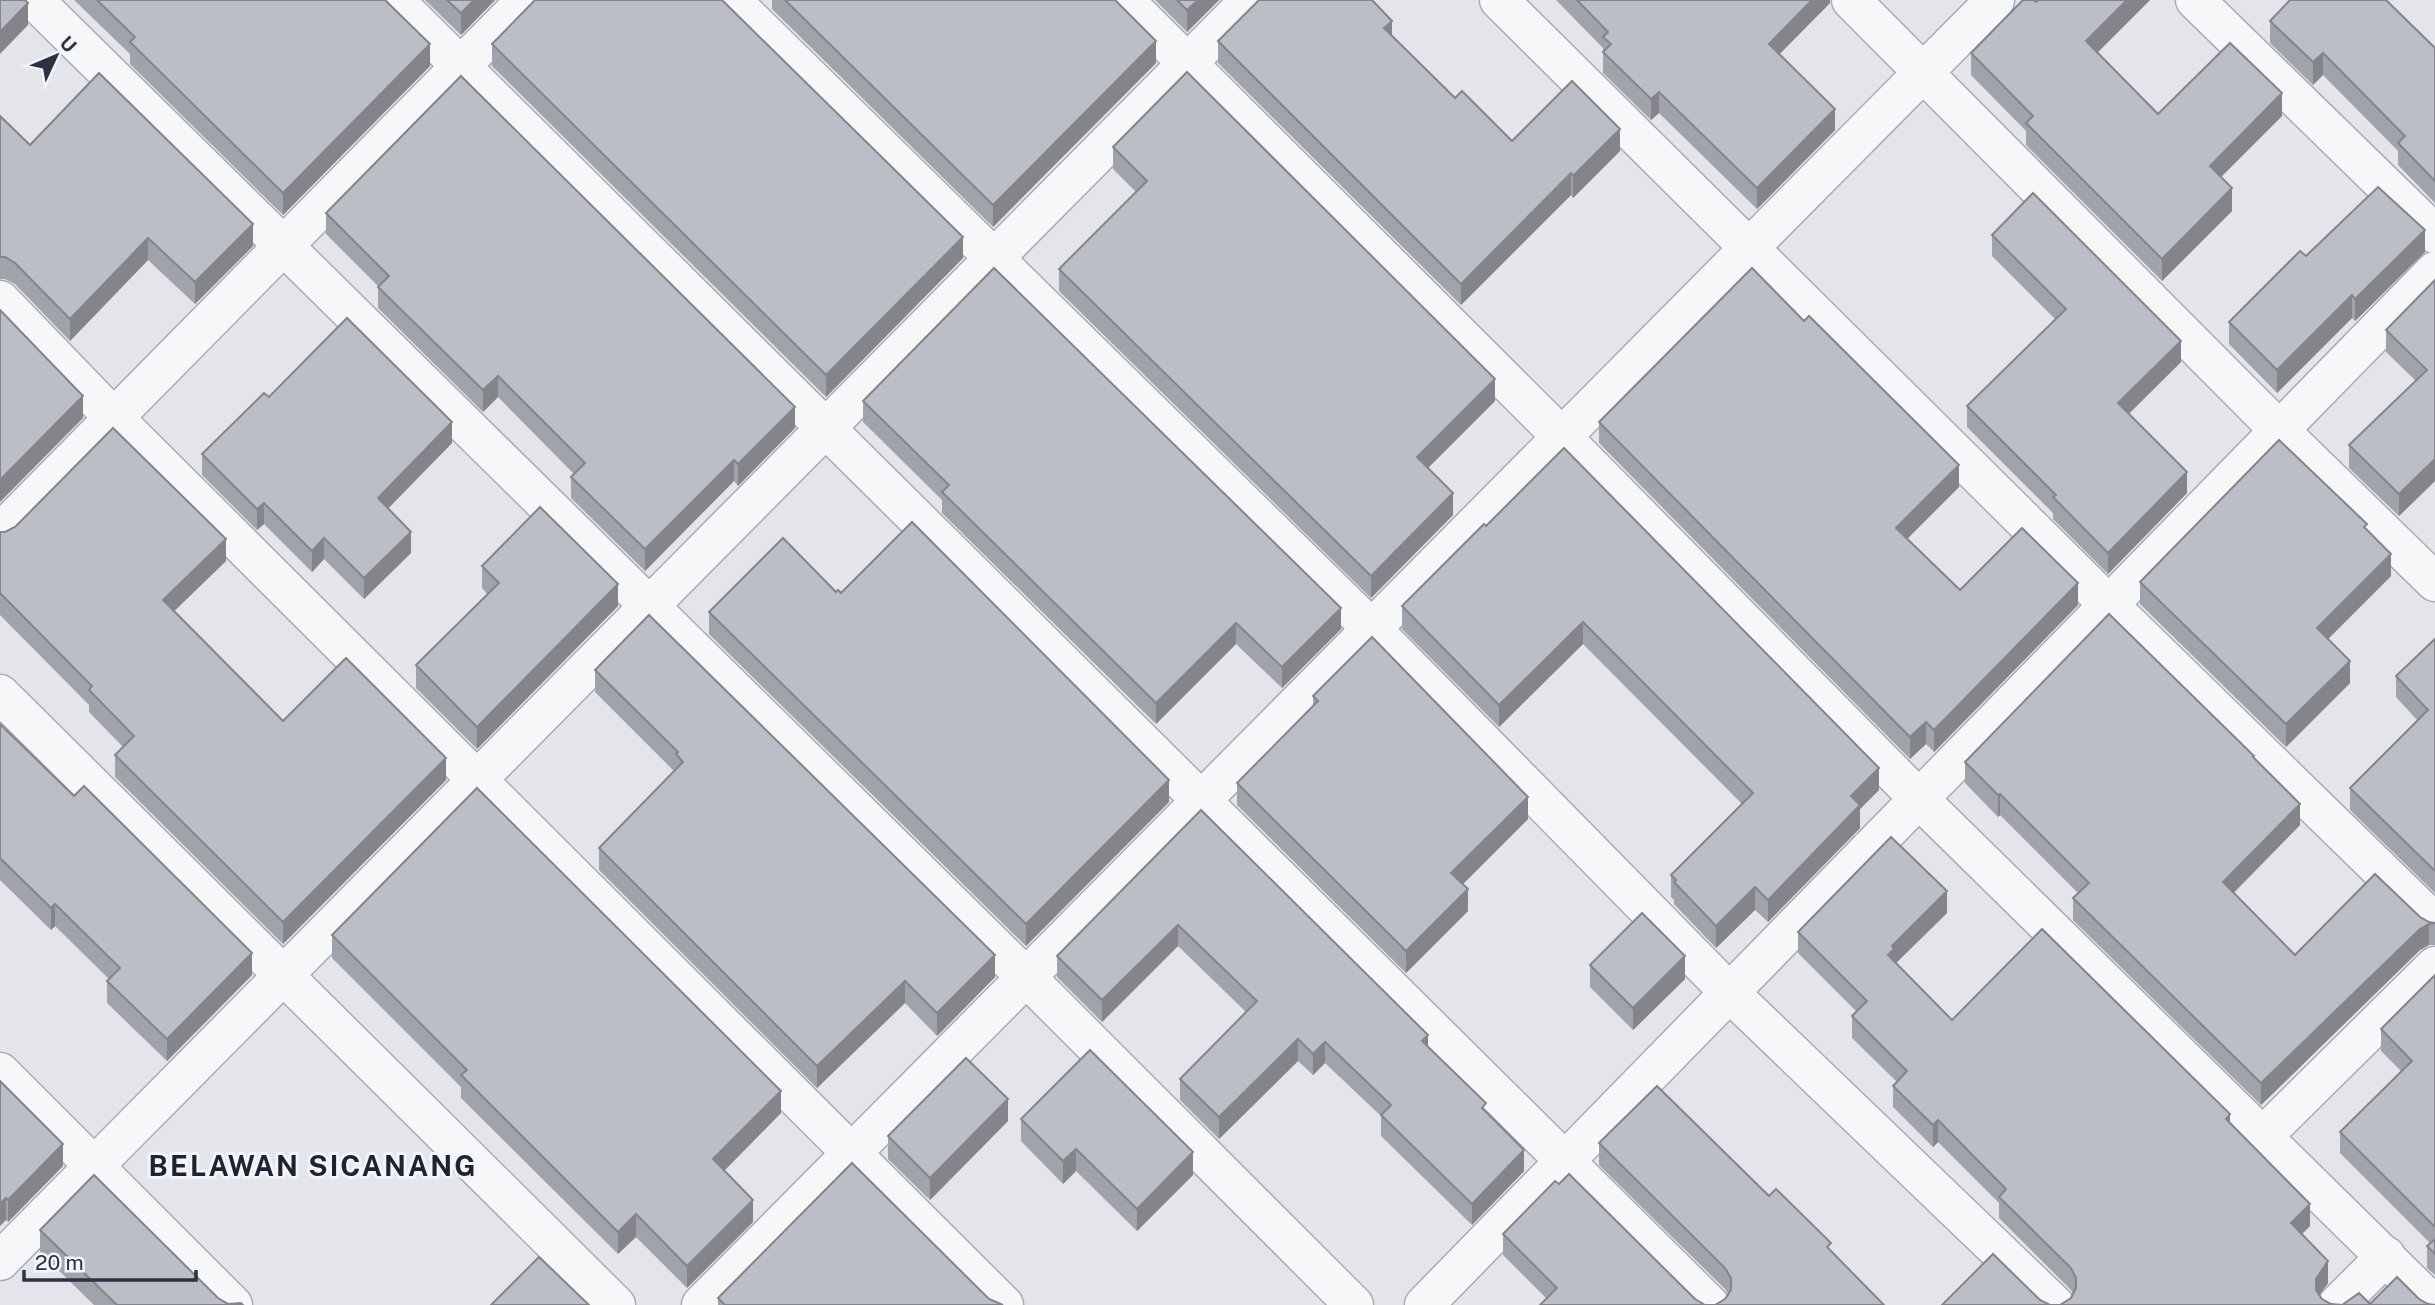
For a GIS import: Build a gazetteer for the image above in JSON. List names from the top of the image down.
{
  "districts": ["BELAWAN SICANANG"],
  "scale_bar": "20 m",
  "north": "top right"
}
